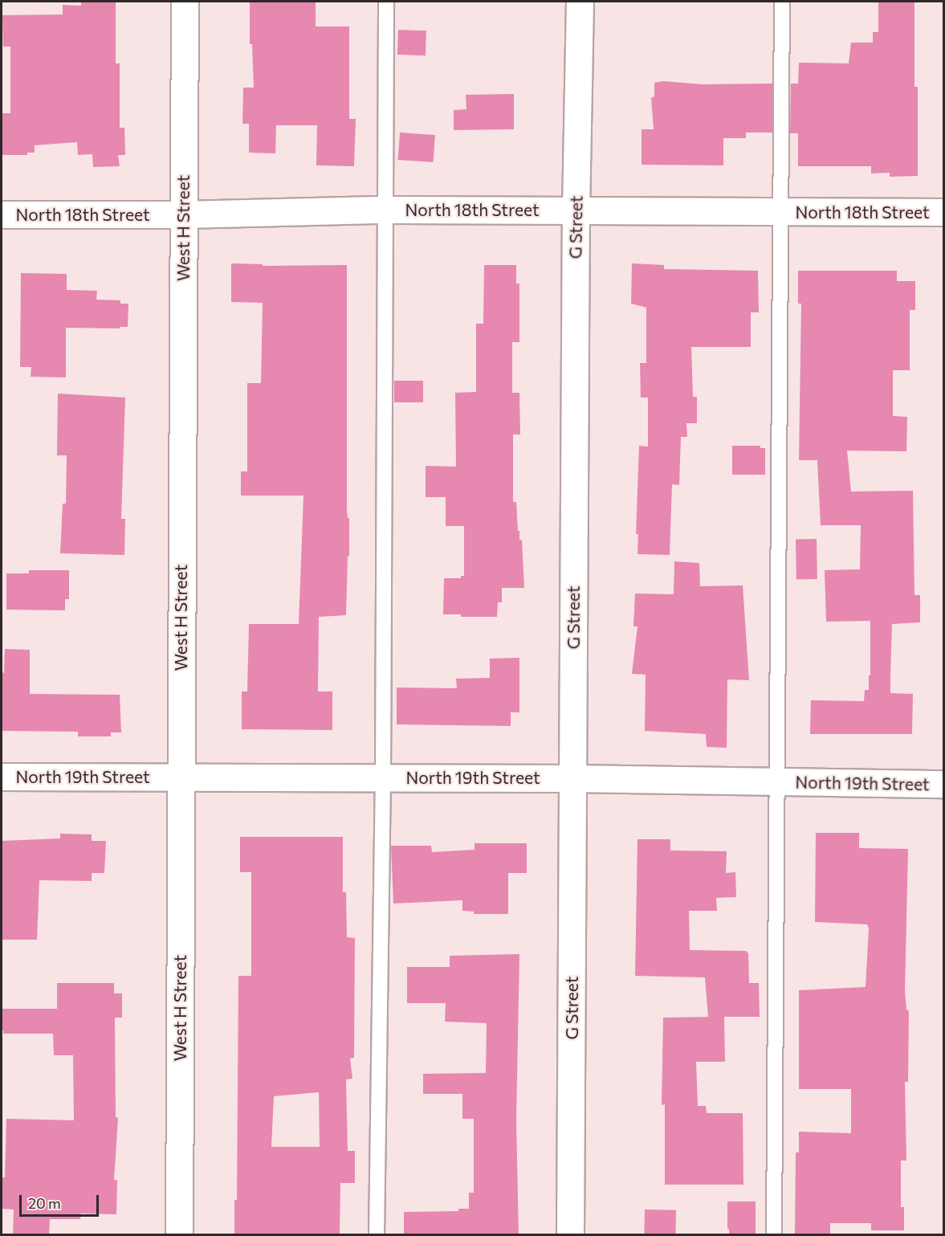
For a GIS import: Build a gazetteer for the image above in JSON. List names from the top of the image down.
{
  "streets": {
    "street": [
      "North 18th Street",
      "G Street",
      "West H Street",
      "North 19th Street"
    ]
  },
  "crossings": [
    ["North 18th Street", "G Street"],
    ["North 18th Street", "West H Street"],
    ["G Street", "North 19th Street"],
    ["West H Street", "North 19th Street"]
  ],
  "scale_bar": "20 m"
}
